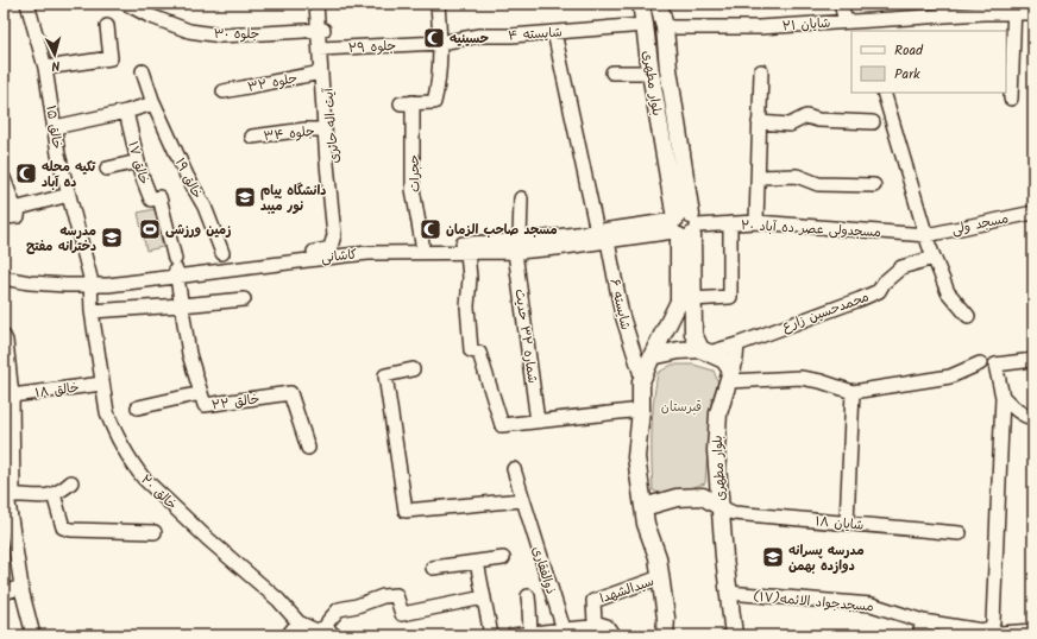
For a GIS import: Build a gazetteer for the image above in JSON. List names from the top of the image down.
{
  "streets": {
    "main road": ["بلوار مطهری"],
    "street": [
      "شایان ۲۱",
      "جلوه ۳۰",
      "شایسته ۴",
      "جلوه ۲۹",
      "جلوه ۳۲",
      "آیت اله حائری",
      "خالق ۱۵",
      "جلوه ۳۴",
      "خالق ۱۷",
      "حجرات",
      "خالق ۱۹",
      "مسجد ولی",
      "مسجدولی عصر ده آباد ۲۰",
      "کاشانی",
      "شایسته ۶",
      "محمدحسین زارع",
      "شماره ۳۲ حدیث",
      "خالق ۱۸",
      "خالق ۲۲",
      "خالق ۲۰",
      "شایان ۱۸",
      "ذوالفقاری",
      "سیدالشهدا",
      "مسجدجواد الائمه(۱۷)"
    ]
  },
  "crossings": [
    ["شایان ۲۱", "بلوار مطهری"],
    ["جلوه ۳۰", "آیت اله حائری"],
    ["شایسته ۴", "جلوه ۲۹"],
    ["شایسته ۴", "بلوار مطهری"],
    ["شایسته ۴", "حجرات"],
    ["جلوه ۲۹", "آیت اله حائری"],
    ["جلوه ۳۲", "آیت اله حائری"],
    ["بلوار مطهری", "مسجدولی عصر ده آباد ۲۰"],
    ["بلوار مطهری", "کاشانی"],
    ["بلوار مطهری", "شایسته ۶"],
    ["بلوار مطهری", "محمدحسین زارع"],
    ["بلوار مطهری", "شایان ۱۸"],
    ["بلوار مطهری", "سیدالشهدا"],
    ["بلوار مطهری", "مسجدجواد الائمه(۱۷)"],
    ["آیت اله حائری", "جلوه ۳۴"],
    ["آیت اله حائری", "کاشانی"],
    ["خالق ۱۵", "کاشانی"],
    ["خالق ۱۵", "خالق ۲۰"],
    ["خالق ۱۷", "کاشانی"],
    ["خالق ۱۷", "خالق ۲۲"],
    ["حجرات", "کاشانی"],
    ["مسجد ولی", "مسجدولی عصر ده آباد ۲۰"],
    ["مسجدولی عصر ده آباد ۲۰", "کاشانی"],
    ["کاشانی", "شایسته ۶"],
    ["کاشانی", "شماره ۳۲ حدیث"],
    ["کاشانی", "خالق ۲۲"],
    ["کاشانی", "خالق ۲۰"],
    ["خالق ۱۸", "خالق ۲۰"]
  ],
  "parks": ["قبرستان"],
  "places": {
    "mosque": ["حسینیه", "تکیه محله ده آباد", "مسجد صاحب الزمان"],
    "school or university": ["دانشگاه پیام نور میبد", "مدرسه دخترانه مفتح", "مدرسه پسرانه دوازده بهمن"],
    "sports": ["زمین ورزشی"]
  },
  "legend": ["Road", "Park"],
  "north": "bottom"
}
